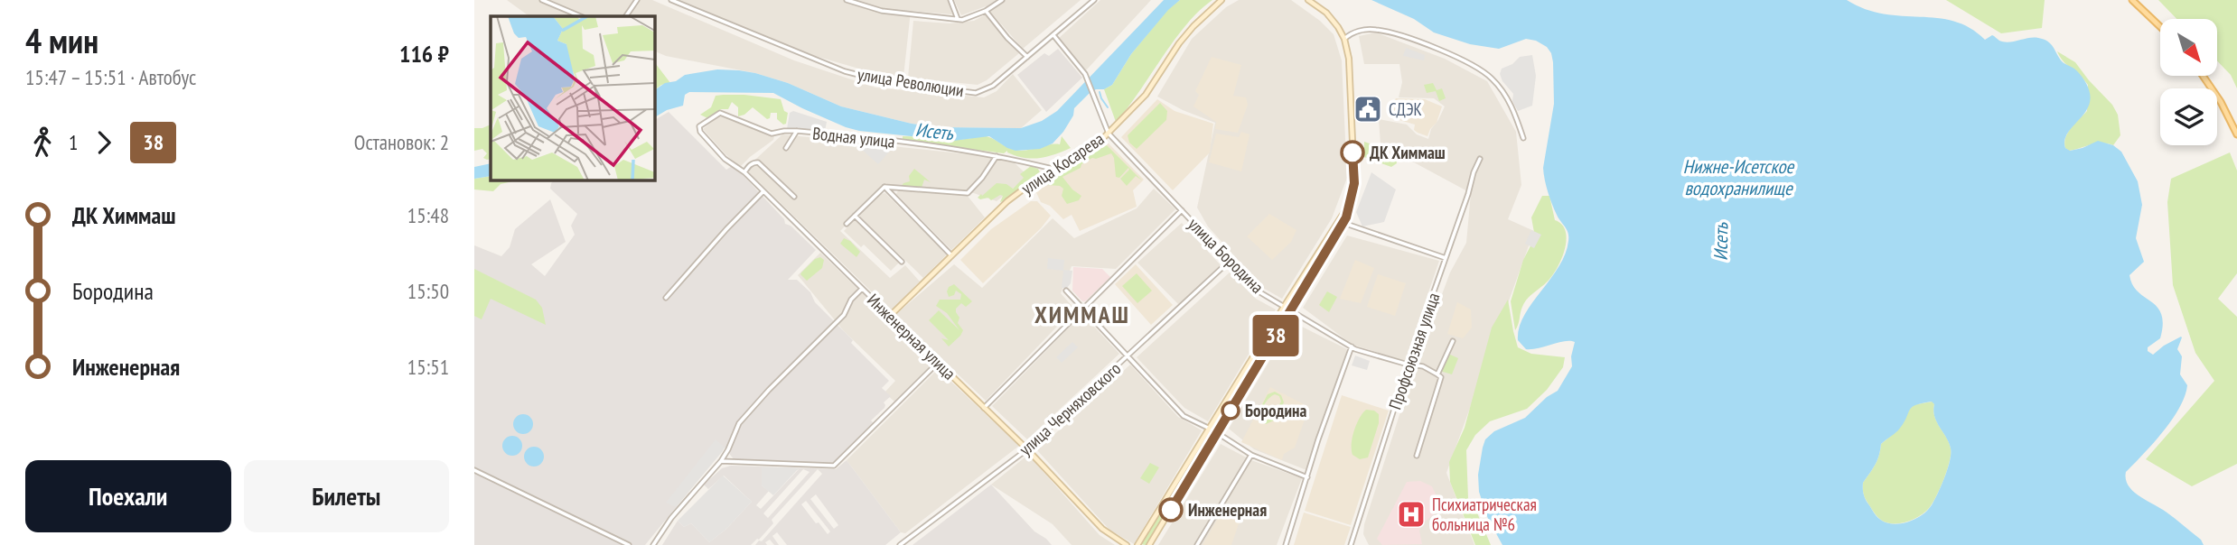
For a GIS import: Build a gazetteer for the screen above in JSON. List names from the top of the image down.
{
  "streets": {
    "main road": ["улица Косарева", "Инженерная улица"],
    "street": [
      "улица Революции",
      "Водная улица",
      "улица Бородина",
      "Профсоюзная улица",
      "улица Черняховского"
    ]
  },
  "crossings": [
    ["улица Революции", "улица Бородина"],
    ["Водная улица", "улица Косарева"],
    ["Водная улица", "Инженерная улица"],
    ["улица Косарева", "улица Бородина"],
    ["улица Косарева", "Инженерная улица"],
    ["улица Бородина", "Профсоюзная улица"],
    ["улица Бородина", "улица Черняховского"],
    ["Инженерная улица", "улица Черняховского"]
  ],
  "districts": ["ХИММАШ"],
  "water": ["Исеть", "Нижне-Исетское водохранилище"],
  "places": {
    "public building": ["СДЭК"],
    "other": ["ДК Химмаш", "Бородина", "Инженерная"],
    "hospital": ["Психиатрическая больница №6"]
  },
  "lines": ["bus line 38"],
  "north": "bottom right",
  "page": {
    "heading": ["4 мин", "15:47 – 15:51 · Автобус", "116 ₽"],
    "on_map": "38",
    "legs": ["1", "38", "Остановок: 2"],
    "list": [
      {
        "name": "ДК Химмаш",
        "value": "15:48"
      },
      {
        "name": "Бородина",
        "value": "15:50"
      },
      {
        "name": "Инженерная",
        "value": "15:51"
      }
    ],
    "buttons": ["Поехали", "Билеты"]
  }
}
